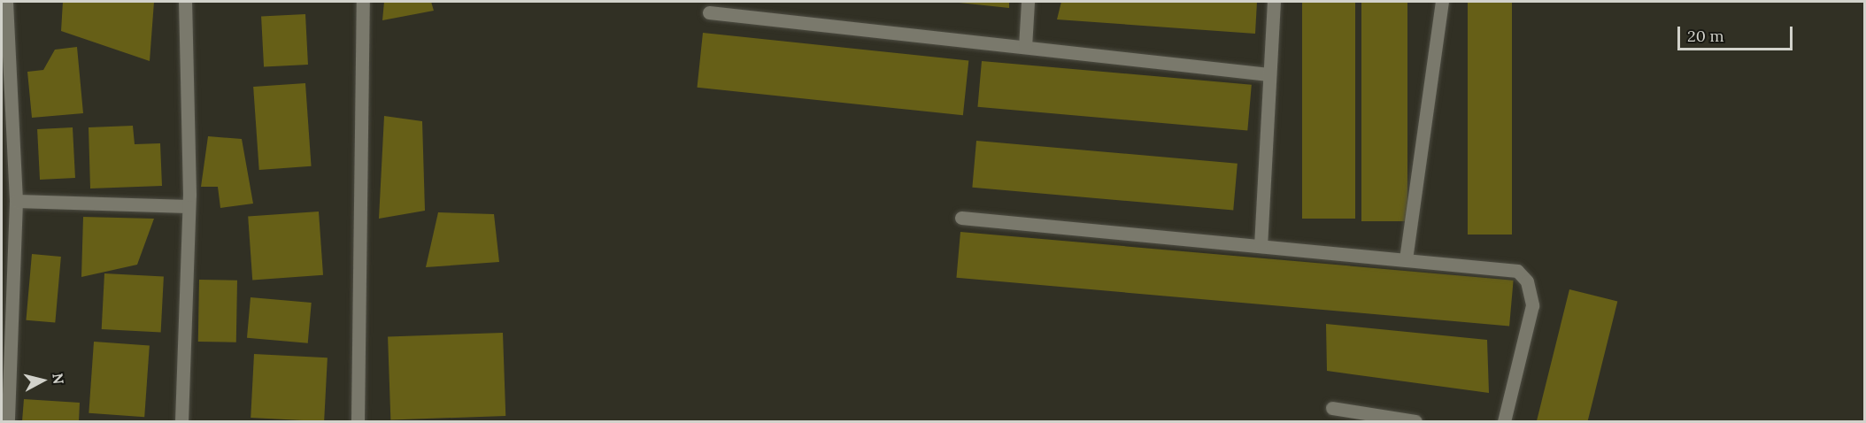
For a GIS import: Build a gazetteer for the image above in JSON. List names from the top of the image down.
{
  "scale_bar": "20 m",
  "north": "right"
}
